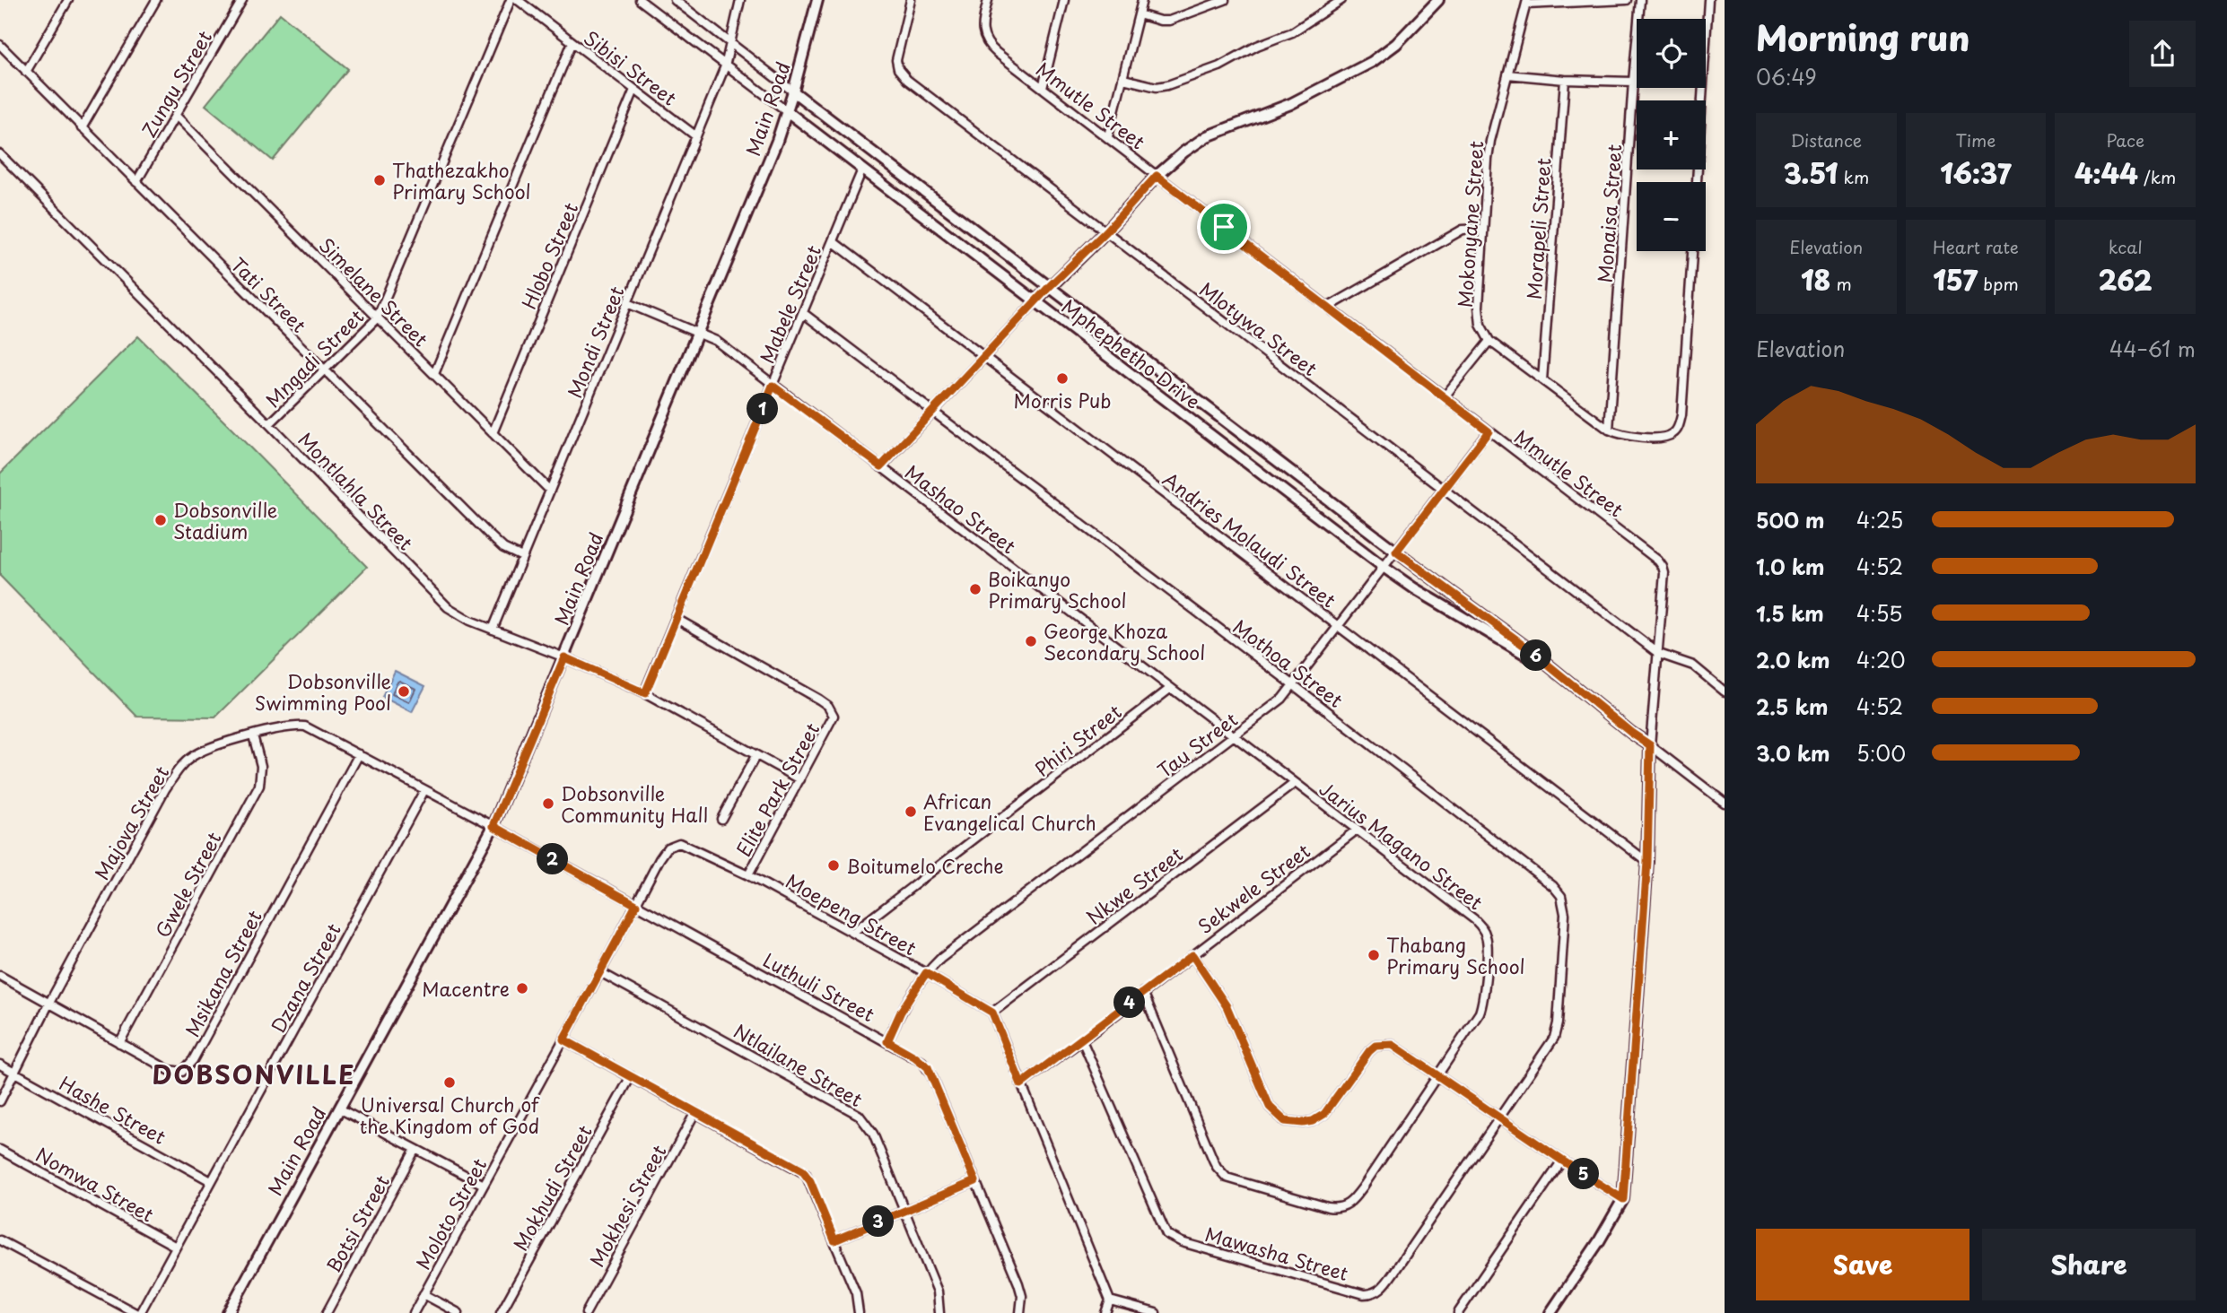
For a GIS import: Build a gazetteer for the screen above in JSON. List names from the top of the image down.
{
  "streets": {
    "street": [
      "Sibisi Street",
      "Zungu Street",
      "Mmutle Street",
      "Main Road",
      "Monaisa Street",
      "Mokonyane Street",
      "Morapeli Street",
      "Hlobo Street",
      "Simelane Street",
      "Tati Street",
      "Mabele Street",
      "Mlotywa Street",
      "Mondi Street",
      "Mphephetho Drive",
      "Mngadi Street",
      "Montlahla Street",
      "Mashao Street",
      "Andries Molaudi Street",
      "Mothoa Street",
      "Phiri Street",
      "Tau Street",
      "Elite Park Street",
      "Majova Street",
      "Jarius Magano Street",
      "Gwele Street",
      "Nkwe Street",
      "Sekwele Street",
      "Moepeng Street",
      "Msikana Street",
      "Dzana Street",
      "Luthuli Street",
      "Ntlailane Street",
      "Hashe Street",
      "Nomwa Street",
      "Mokhudi Street",
      "Mokhesi Street",
      "Moloto Street",
      "Botsi Street",
      "Mawasha Street"
    ]
  },
  "crossings": [
    ["Sibisi Street", "Hlobo Street"],
    ["Sibisi Street", "Mondi Street"],
    ["Zungu Street", "Simelane Street"],
    ["Zungu Street", "Tati Street"],
    ["Mmutle Street", "Mlotywa Street"],
    ["Mmutle Street", "Tau Street"],
    ["Main Road", "Mphephetho Drive"],
    ["Main Road", "Montlahla Street"],
    ["Main Road", "Mashao Street"],
    ["Main Road", "Majova Street"],
    ["Main Road", "Luthuli Street"],
    ["Hlobo Street", "Simelane Street"],
    ["Simelane Street", "Mondi Street"],
    ["Simelane Street", "Mngadi Street"],
    ["Tati Street", "Mondi Street"],
    ["Tati Street", "Mngadi Street"],
    ["Mabele Street", "Mphephetho Drive"],
    ["Mabele Street", "Montlahla Street"],
    ["Mabele Street", "Mashao Street"],
    ["Mabele Street", "Andries Molaudi Street"],
    ["Mabele Street", "Mothoa Street"],
    ["Mabele Street", "Elite Park Street"],
    ["Mlotywa Street", "Tau Street"],
    ["Mondi Street", "Mphephetho Drive"],
    ["Mondi Street", "Montlahla Street"],
    ["Mondi Street", "Mashao Street"],
    ["Mphephetho Drive", "Tau Street"],
    ["Mngadi Street", "Montlahla Street"],
    ["Montlahla Street", "Elite Park Street"],
    ["Mashao Street", "Phiri Street"],
    ["Mashao Street", "Tau Street"],
    ["Mashao Street", "Jarius Magano Street"],
    ["Andries Molaudi Street", "Tau Street"],
    ["Mothoa Street", "Tau Street"],
    ["Mothoa Street", "Mawasha Street"],
    ["Phiri Street", "Moepeng Street"],
    ["Tau Street", "Jarius Magano Street"],
    ["Tau Street", "Moepeng Street"],
    ["Tau Street", "Luthuli Street"],
    ["Elite Park Street", "Moepeng Street"],
    ["Majova Street", "Gwele Street"],
    ["Majova Street", "Msikana Street"],
    ["Majova Street", "Dzana Street"],
    ["Majova Street", "Luthuli Street"],
    ["Majova Street", "Hashe Street"],
    ["Jarius Magano Street", "Nkwe Street"],
    ["Jarius Magano Street", "Sekwele Street"],
    ["Gwele Street", "Msikana Street"],
    ["Nkwe Street", "Moepeng Street"],
    ["Sekwele Street", "Mawasha Street"],
    ["Moepeng Street", "Moloto Street"],
    ["Dzana Street", "Hashe Street"],
    ["Dzana Street", "Nomwa Street"],
    ["Luthuli Street", "Moloto Street"],
    ["Ntlailane Street", "Moloto Street"]
  ],
  "districts": ["DOBSONVILLE"],
  "places": [
    "Thathezakho Primary School",
    "Morris Pub",
    "Dobsonville Stadium",
    "Boikanyo Primary School",
    "George Khoza Secondary School",
    "Dobsonville Swimming Pool",
    "Dobsonville Community Hall",
    "African Evangelical Church",
    "Boitumelo Creche",
    "Thabang Primary School",
    "Macentre",
    "Universal Church of the Kingdom of God"
  ],
  "page": {
    "heading": ["Morning run", "06:49"],
    "map_buttons": ["+", "−"],
    "stats": [
      ["Distance", "3.51 km"],
      ["Time", "16:37"],
      ["Pace", "4:44 /km"],
      ["Elevation", "18 m"],
      ["Heart rate", "157 bpm"],
      ["kcal", "262"]
    ],
    "chart": ["Elevation", "44–61 m"],
    "pins": [
      "1",
      "6",
      "2",
      "4",
      "5",
      "3"
    ],
    "list": [
      {
        "name": "500 m",
        "note": "4:25"
      },
      {
        "name": "1.0 km",
        "note": "4:52"
      },
      {
        "name": "1.5 km",
        "note": "4:55"
      },
      {
        "name": "2.0 km",
        "note": "4:20"
      },
      {
        "name": "2.5 km",
        "note": "4:52"
      },
      {
        "name": "3.0 km",
        "note": "5:00"
      }
    ],
    "buttons": ["Save", "Share"]
  }
}
